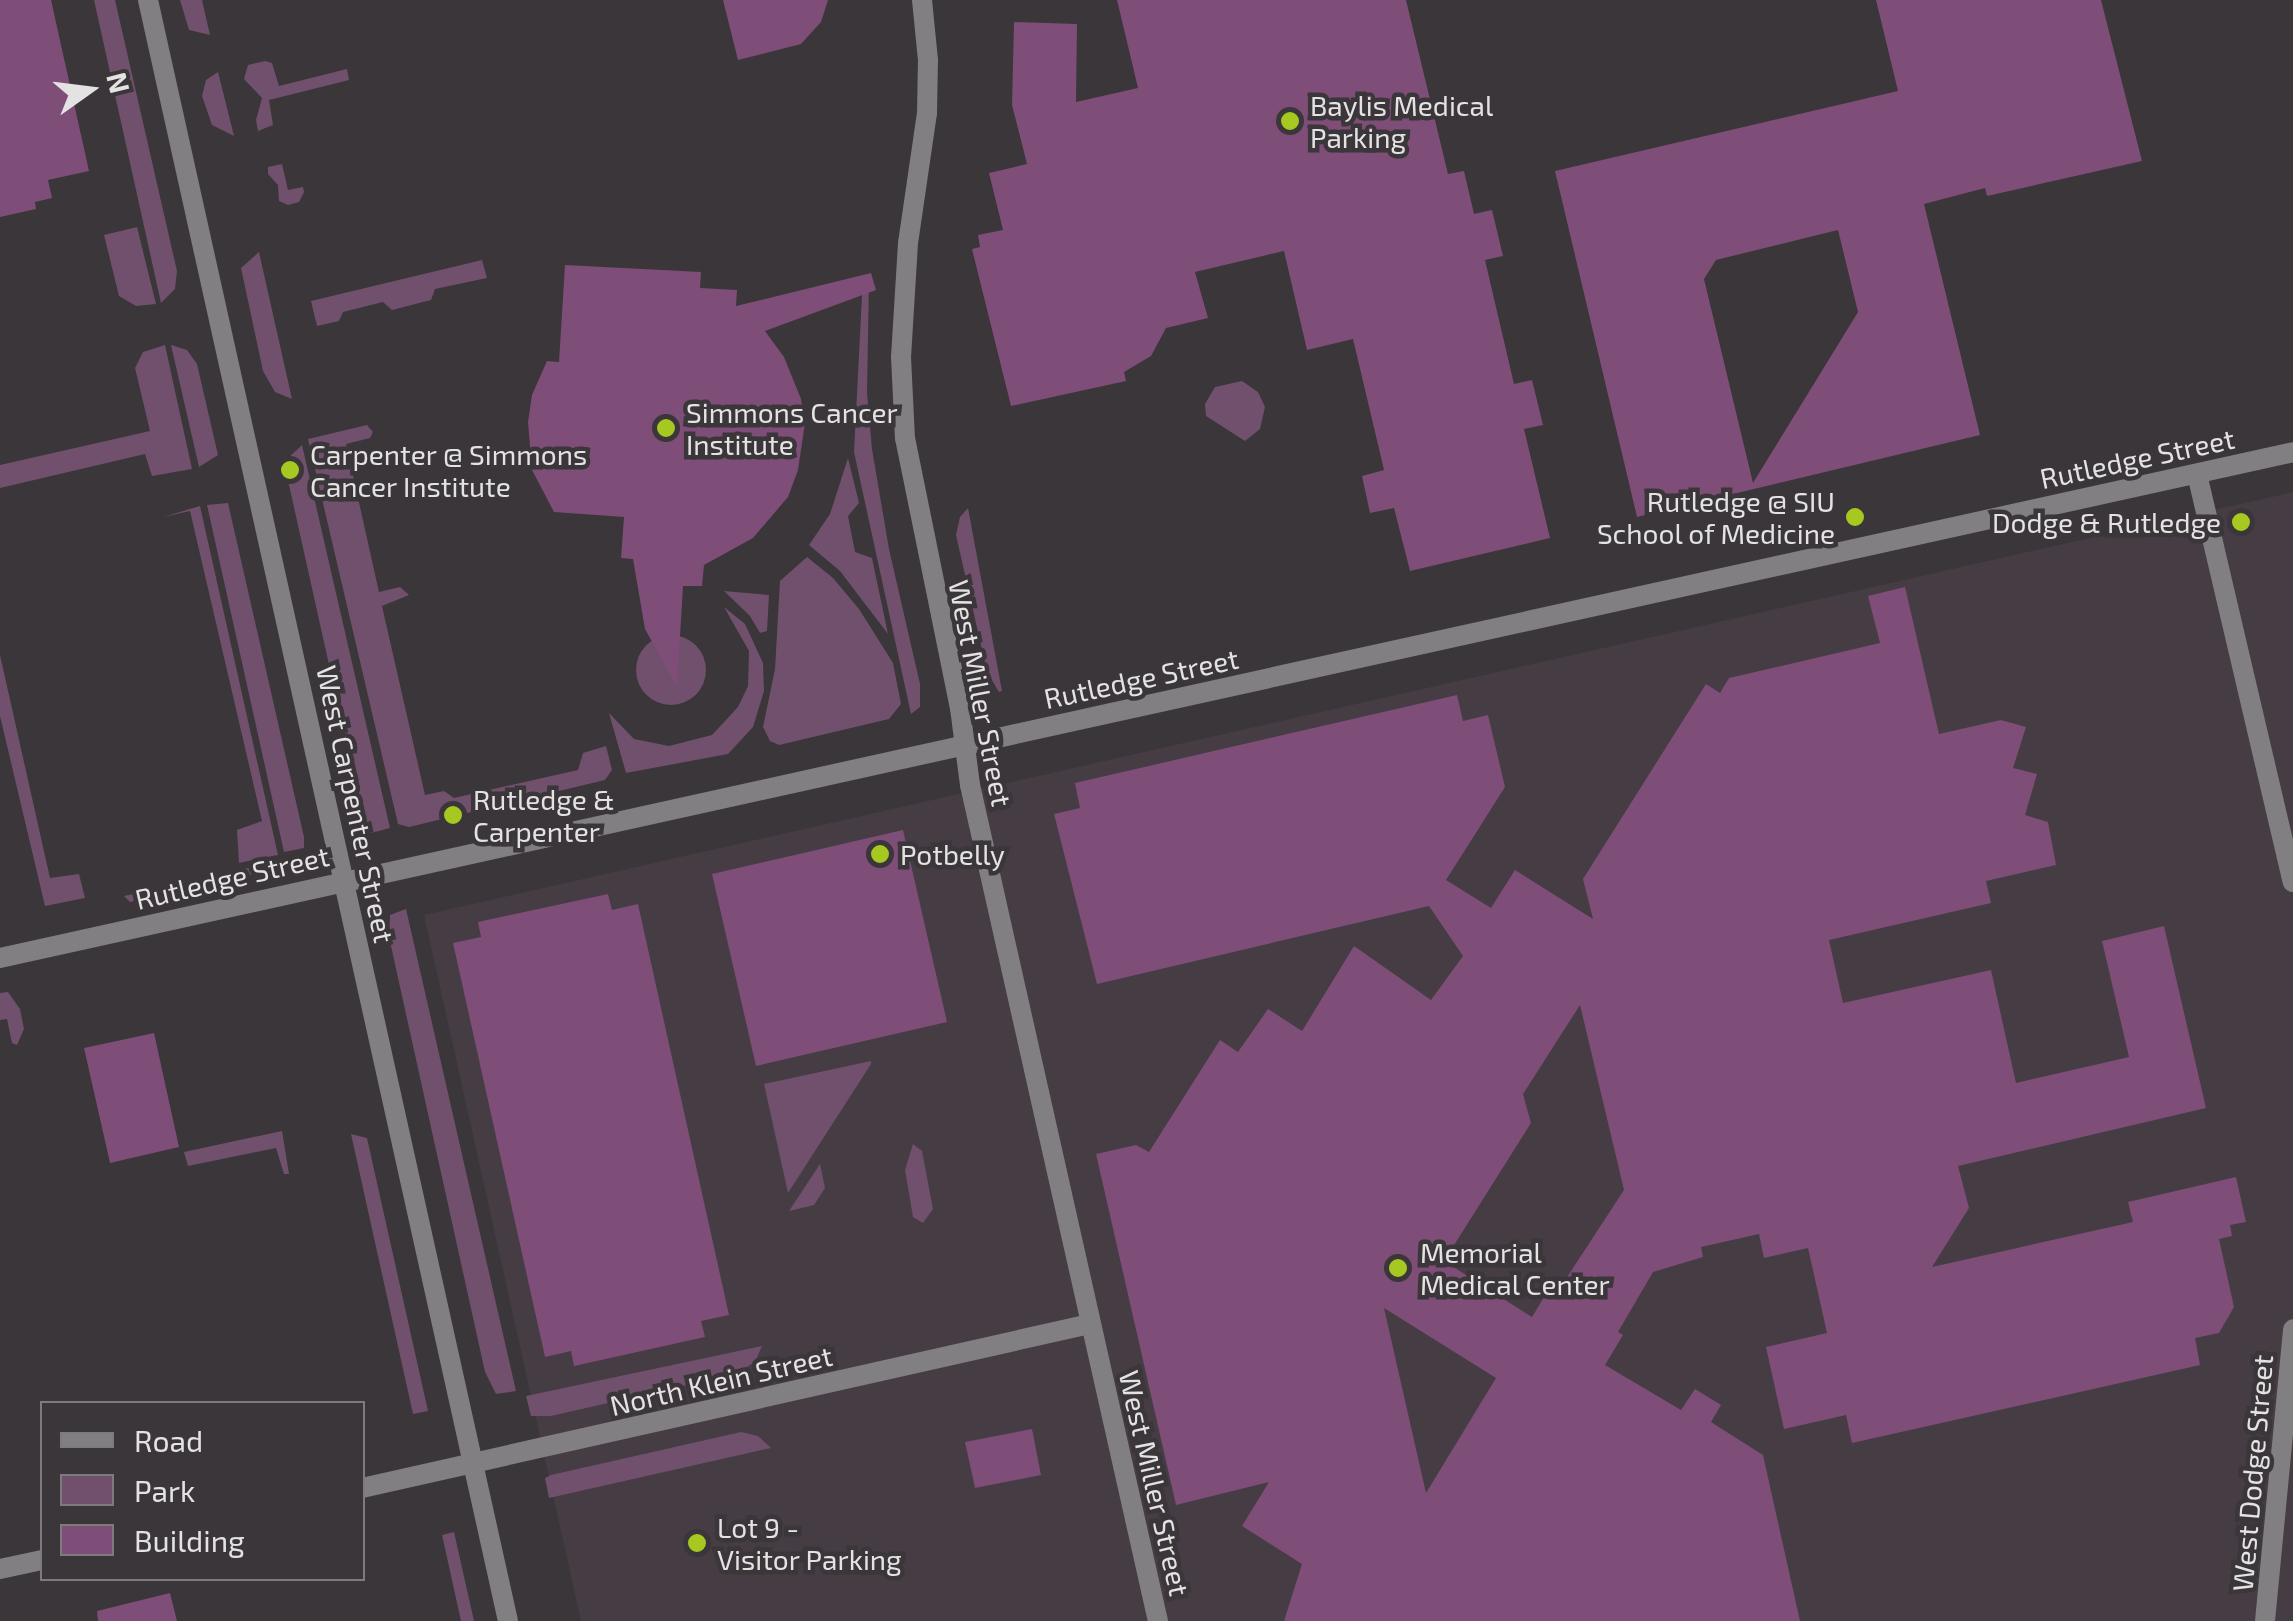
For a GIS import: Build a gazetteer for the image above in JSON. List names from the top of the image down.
{
  "streets": {
    "street": [
      "Rutledge Street",
      "West Miller Street",
      "West Carpenter Street",
      "North Klein Street",
      "West Dodge Street"
    ]
  },
  "crossings": [
    ["Rutledge Street", "West Miller Street"],
    ["Rutledge Street", "West Carpenter Street"],
    ["West Miller Street", "North Klein Street"],
    ["West Carpenter Street", "North Klein Street"]
  ],
  "places": [
    "Baylis Medical Parking",
    "Simmons Cancer Institute",
    "Carpenter @ Simmons Cancer Institute",
    "Rutledge @ SIU School of Medicine",
    "Dodge & Rutledge",
    "Rutledge & Carpenter",
    "Potbelly",
    "Memorial Medical Center",
    "Lot 9 - Visitor Parking"
  ],
  "legend": ["Road", "Park", "Building"],
  "north": "right"
}
